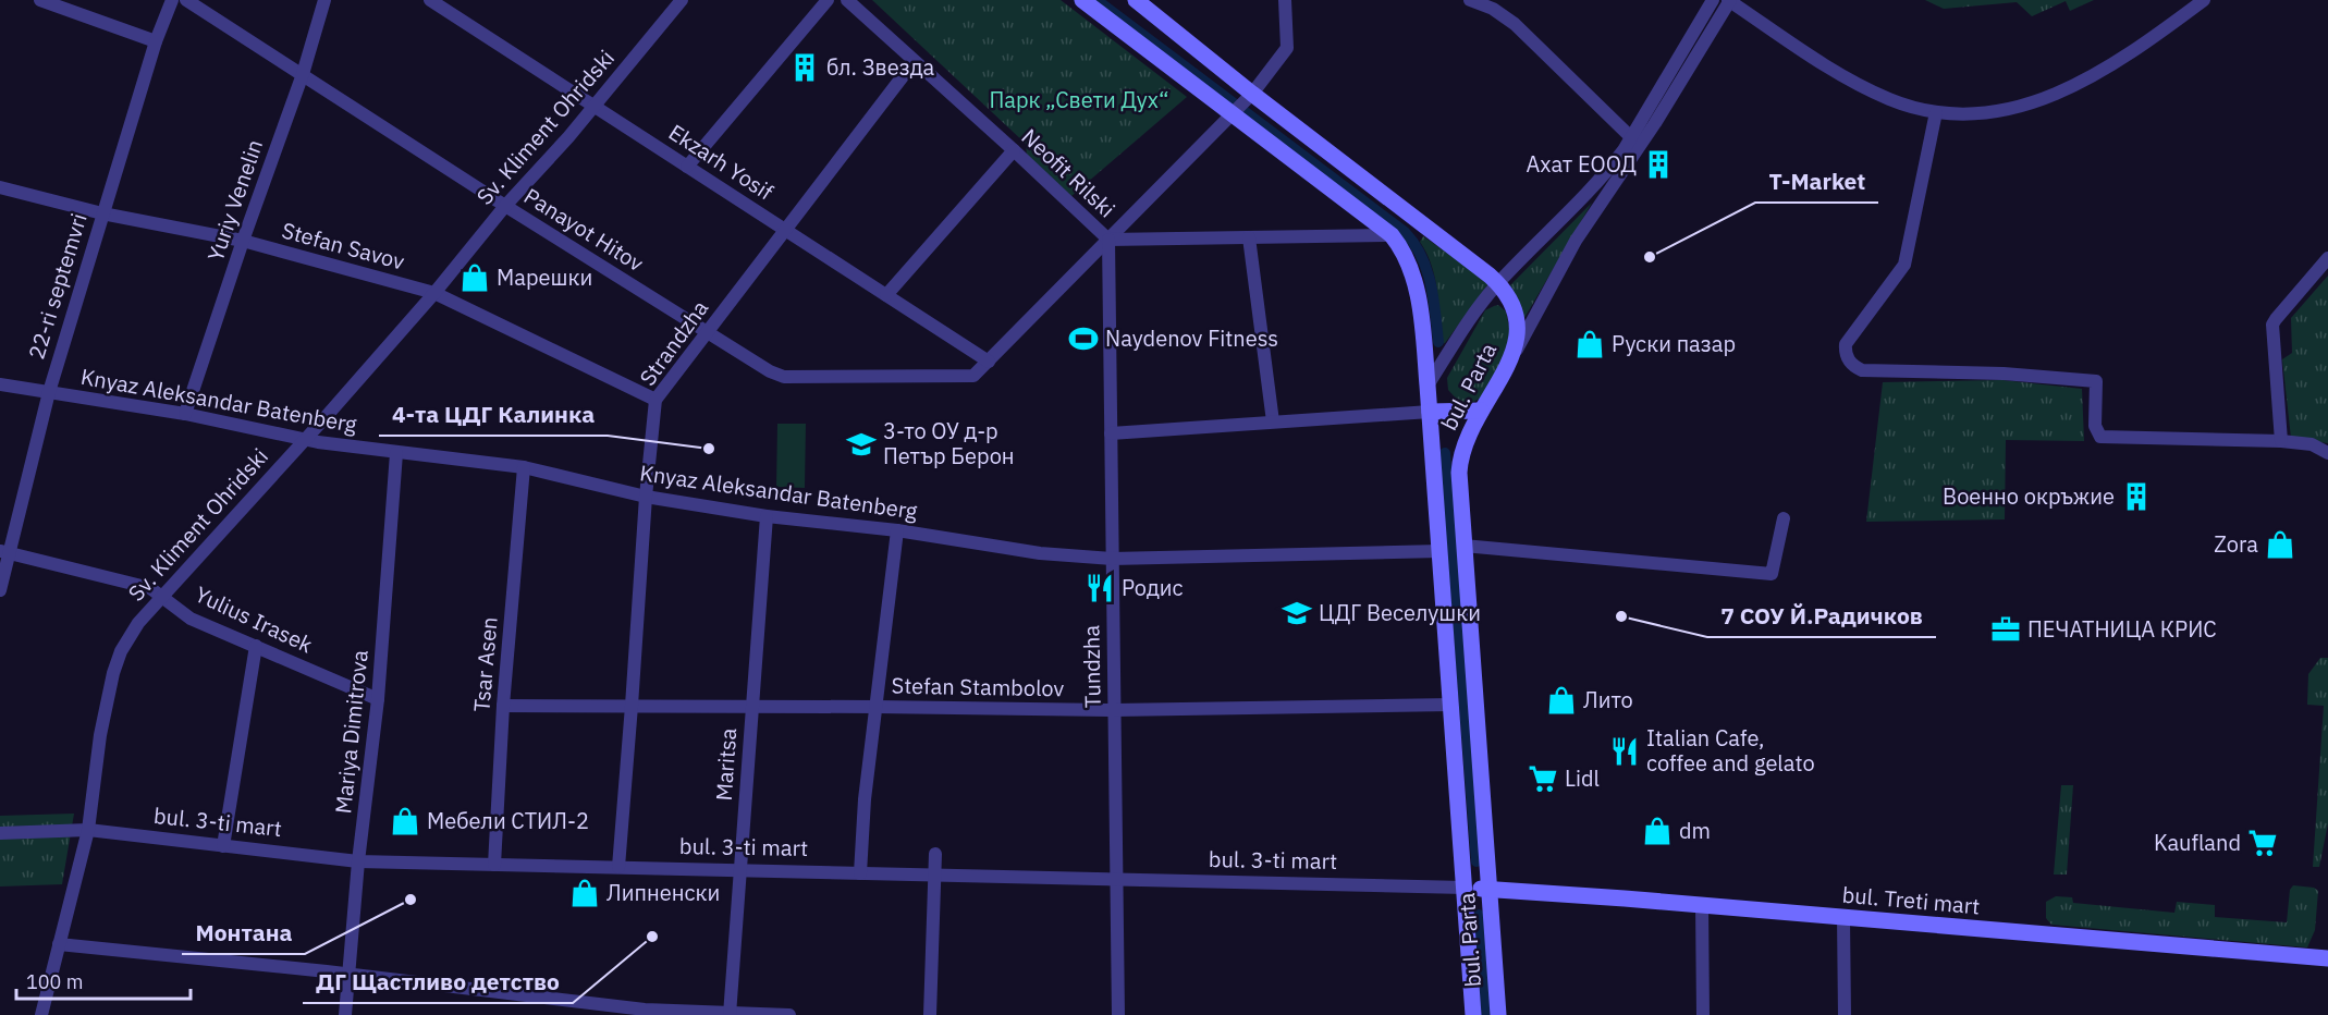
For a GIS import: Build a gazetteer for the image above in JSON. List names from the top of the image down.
{
  "streets": {
    "main road": ["bul. Parta", "bul. 3-ti mart", "bul. Treti mart"],
    "street": [
      "Sv. Kliment Ohridski",
      "Ekzarh Yosif",
      "Neofit Rilski",
      "Yuriy Venelin",
      "Panayot Hitov",
      "Stefan Savov",
      "22-ri septemvri",
      "Strandzha",
      "Knyaz Aleksandar Batenberg",
      "Yulius Irasek",
      "Tsar Asen",
      "Tundzha",
      "Stefan Stambolov",
      "Mariya Dimitrova",
      "Maritsa"
    ]
  },
  "crossings": [
    ["Sv. Kliment Ohridski", "Ekzarh Yosif"],
    ["Sv. Kliment Ohridski", "Panayot Hitov"],
    ["Sv. Kliment Ohridski", "Stefan Savov"],
    ["Sv. Kliment Ohridski", "Knyaz Aleksandar Batenberg"],
    ["Sv. Kliment Ohridski", "Yulius Irasek"],
    ["Sv. Kliment Ohridski", "bul. 3-ti mart"],
    ["Ekzarh Yosif", "Panayot Hitov"],
    ["Ekzarh Yosif", "Strandzha"],
    ["Neofit Rilski", "Panayot Hitov"],
    ["Neofit Rilski", "Strandzha"],
    ["Neofit Rilski", "bul. Parta"],
    ["Neofit Rilski", "Tundzha"],
    ["Yuriy Venelin", "Panayot Hitov"],
    ["Yuriy Venelin", "Stefan Savov"],
    ["Yuriy Venelin", "Knyaz Aleksandar Batenberg"],
    ["Panayot Hitov", "Strandzha"],
    ["Panayot Hitov", "bul. Parta"],
    ["Panayot Hitov", "Tundzha"],
    ["Stefan Savov", "22-ri septemvri"],
    ["Stefan Savov", "Strandzha"],
    ["22-ri septemvri", "Knyaz Aleksandar Batenberg"],
    ["22-ri septemvri", "Yulius Irasek"],
    ["Strandzha", "Knyaz Aleksandar Batenberg"],
    ["Strandzha", "Stefan Stambolov"],
    ["Strandzha", "bul. 3-ti mart"],
    ["bul. Parta", "Knyaz Aleksandar Batenberg"],
    ["bul. Parta", "Stefan Stambolov"],
    ["bul. Parta", "bul. 3-ti mart"],
    ["bul. Parta", "bul. Treti mart"],
    ["Knyaz Aleksandar Batenberg", "Tsar Asen"],
    ["Knyaz Aleksandar Batenberg", "Tundzha"],
    ["Knyaz Aleksandar Batenberg", "Mariya Dimitrova"],
    ["Knyaz Aleksandar Batenberg", "Maritsa"],
    ["Yulius Irasek", "Mariya Dimitrova"],
    ["Tsar Asen", "Stefan Stambolov"],
    ["Tsar Asen", "bul. 3-ti mart"],
    ["Tundzha", "Stefan Stambolov"],
    ["Tundzha", "bul. 3-ti mart"],
    ["Stefan Stambolov", "Maritsa"],
    ["Mariya Dimitrova", "bul. 3-ti mart"],
    ["Maritsa", "bul. 3-ti mart"],
    ["bul. 3-ti mart", "bul. Treti mart"]
  ],
  "parks": ["Парк „Свети Дух“"],
  "places": {
    "building": ["бл. Звезда", "Ахат ЕООД", "Военно окръжие"],
    "other": [
      "T-Market",
      "4-та ЦДГ Калинка",
      "7 СОУ Й.Радичков",
      "Монтана",
      "ДГ Щастливо детство"
    ],
    "shop": [
      "Марешки",
      "Руски пазар",
      "Zora",
      "Лито",
      "Мебели СТИЛ-2",
      "dm",
      "Липненски"
    ],
    "sports": ["Naydenov Fitness"],
    "school or university": ["3-то ОУ д-р Петър Берон", "ЦДГ Веселушки"],
    "restaurant": ["Родис", "Italian Cafe, coffee and gelato"],
    "office": ["ПЕЧАТНИЦА КРИС"],
    "supermarket": ["Lidl", "Kaufland"]
  },
  "scale_bar": "100 m"
}
